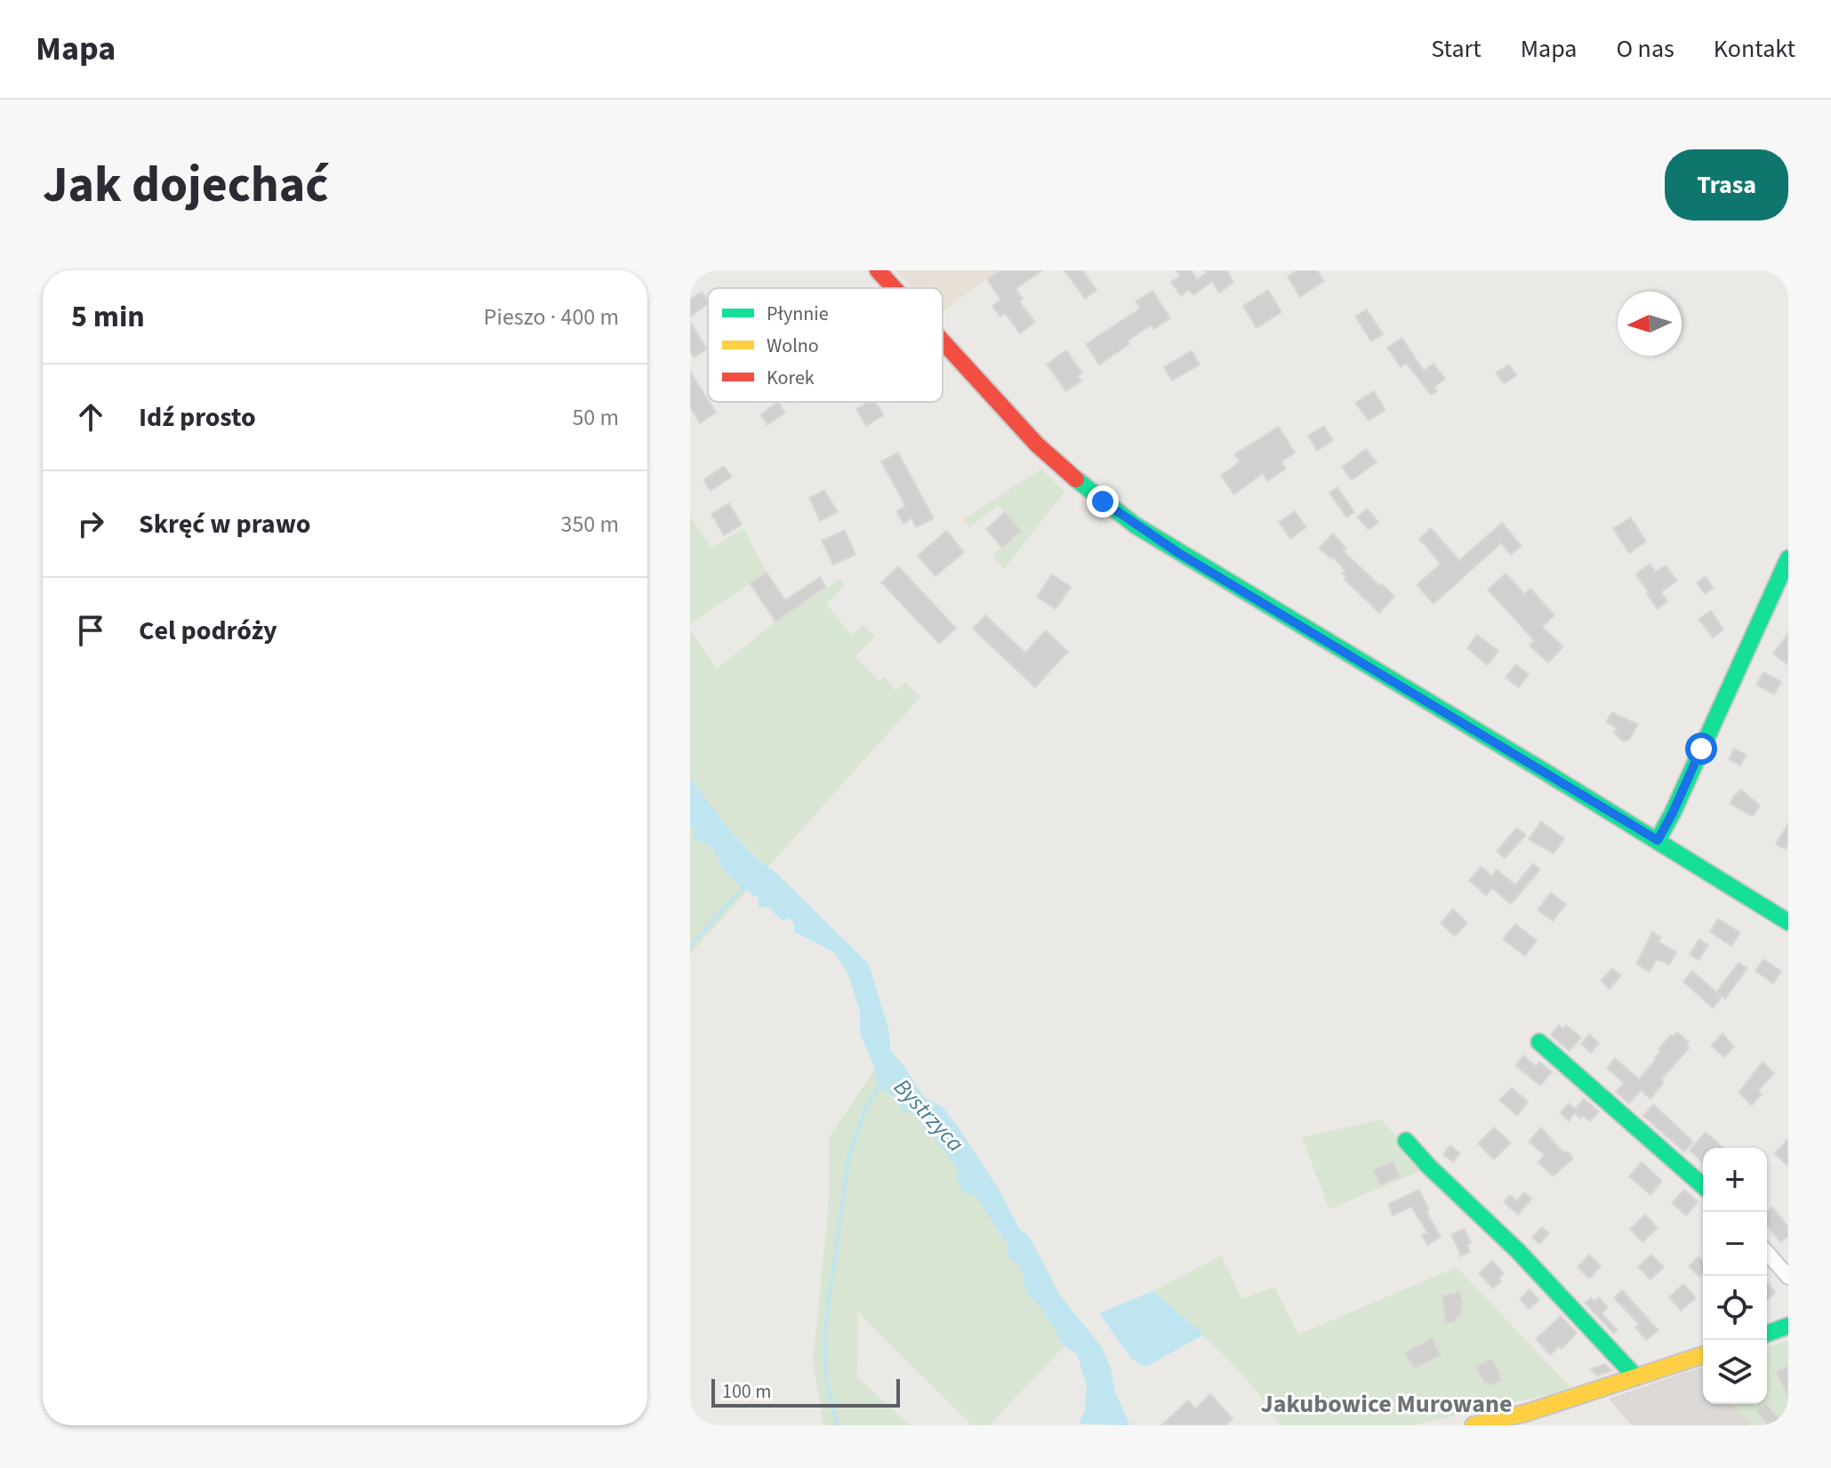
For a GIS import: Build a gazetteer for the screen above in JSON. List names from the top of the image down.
{
  "districts": ["Jakubowice Murowane"],
  "water": ["Bystrzyca"],
  "legend": ["Płynnie", "Wolno", "Korek"],
  "scale_bar": "100 m",
  "north": "left",
  "page": {
    "header": "Mapa",
    "nav": [
      "Start",
      "Mapa",
      "O nas",
      "Kontakt"
    ],
    "buttons": "Trasa",
    "title": "Jak dojechać",
    "heading": ["5 min", "Pieszo · 400 m"],
    "list": [
      ["Idź prosto", "50 m"],
      ["Skręć w prawo", "350 m"],
      "Cel podróży"
    ],
    "map_buttons": ["+", "−"],
    "scale": "100 m"
  }
}
